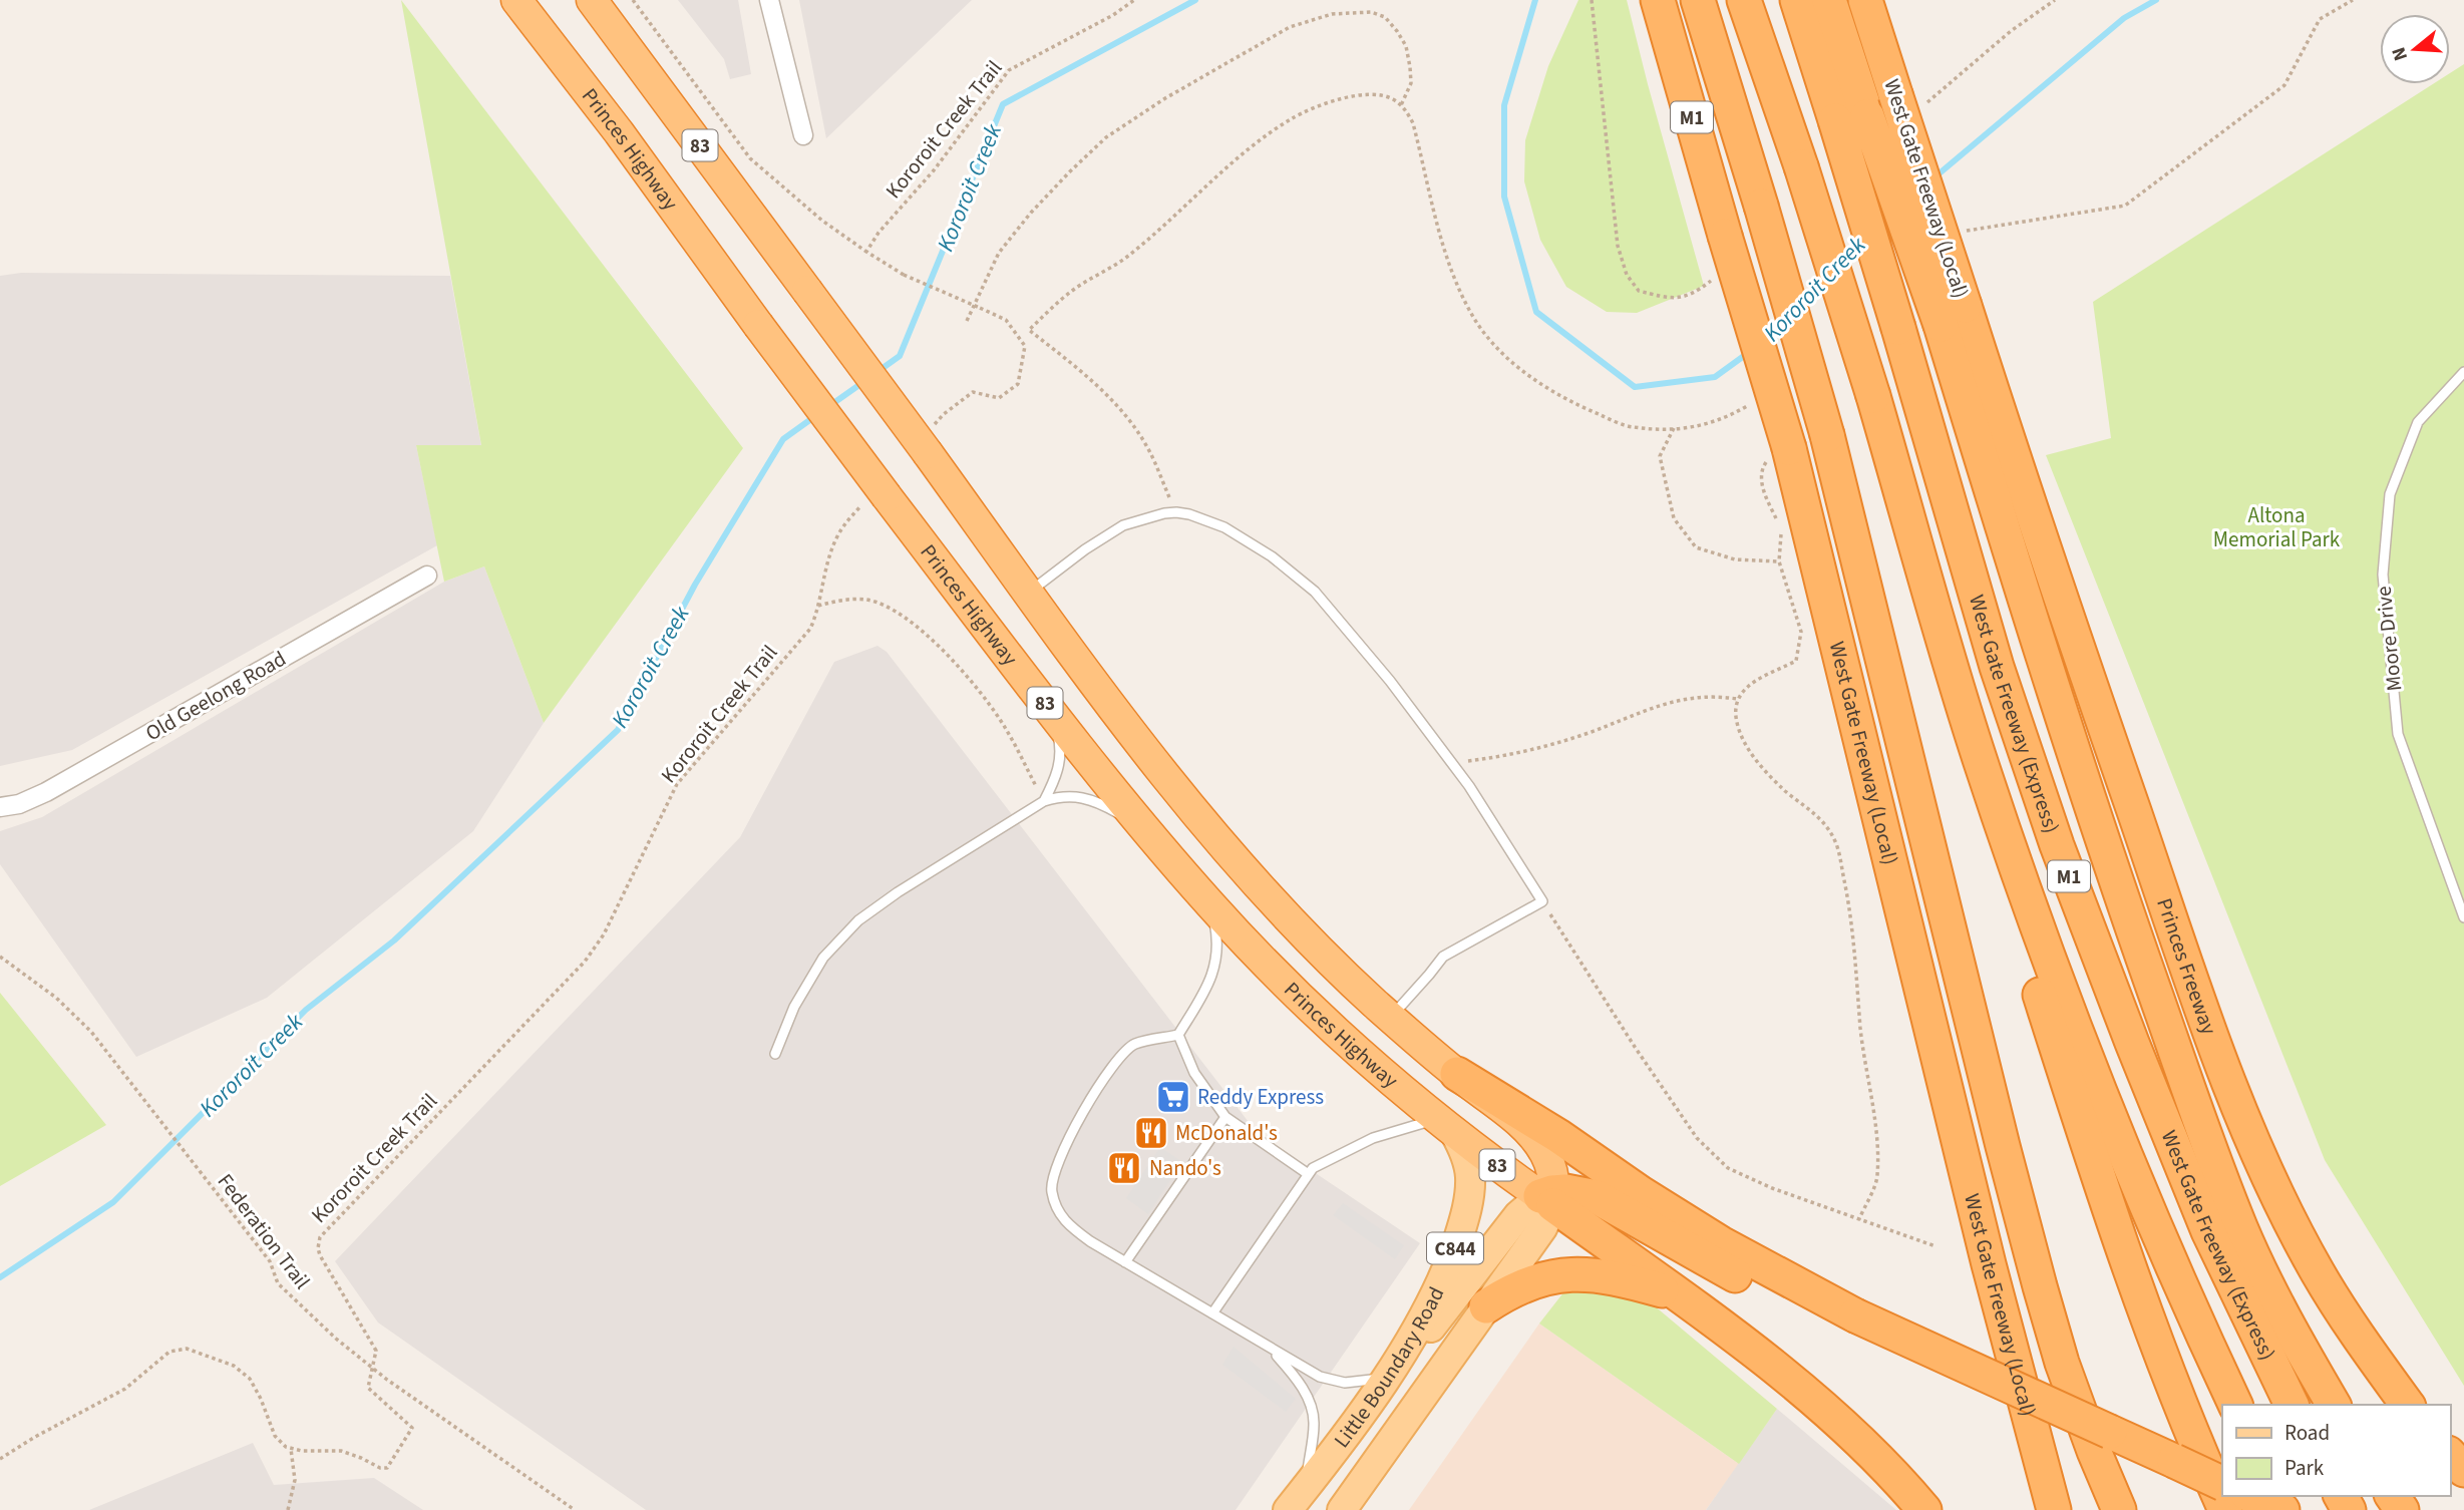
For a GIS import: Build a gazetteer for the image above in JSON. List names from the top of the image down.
{
  "streets": {
    "highway": [
      "M1",
      "83",
      "Princes Highway",
      "West Gate Freeway (Local)",
      "West Gate Freeway (Express)",
      "Princes Freeway"
    ],
    "main road": ["C844", "Little Boundary Road"],
    "street": ["Old Geelong Road"],
    "lane": ["Moore Drive"],
    "path": ["Kororoit Creek Trail", "Federation Trail"]
  },
  "crossings": [
    ["Kororoit Creek Trail", "Federation Trail"],
    ["Princes Highway", "C844"],
    ["Princes Highway", "Little Boundary Road"],
    ["West Gate Freeway (Local)", "Princes Freeway"],
    ["C844", "Little Boundary Road"]
  ],
  "water": ["Kororoit Creek"],
  "parks": ["Altona Memorial Park"],
  "places": {
    "supermarket": ["Reddy Express"],
    "restaurant": ["McDonald's", "Nando's"]
  },
  "legend": ["Road", "Park"],
  "north": "left"
}
